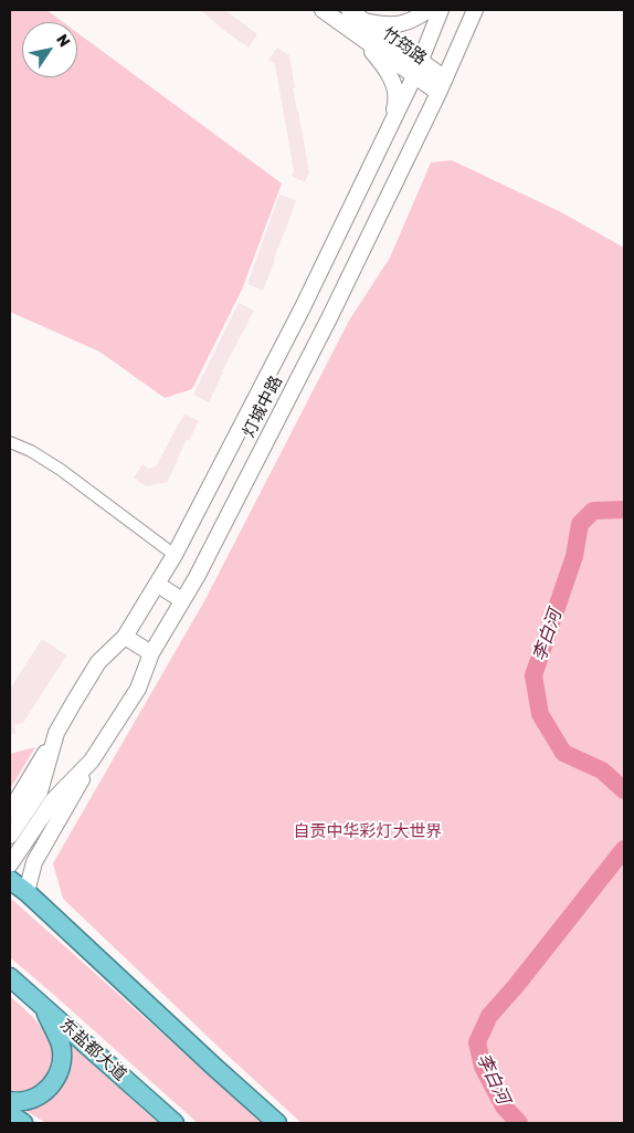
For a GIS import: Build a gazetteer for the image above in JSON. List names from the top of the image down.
{
  "streets": {
    "highway": ["东盐都大道"],
    "main road": ["竹筠路", "灯城中路"]
  },
  "crossings": [
    ["竹筠路", "灯城中路"]
  ],
  "water": ["李白河"],
  "parks": ["自贡中华彩灯大世界"],
  "north": "top right"
}
